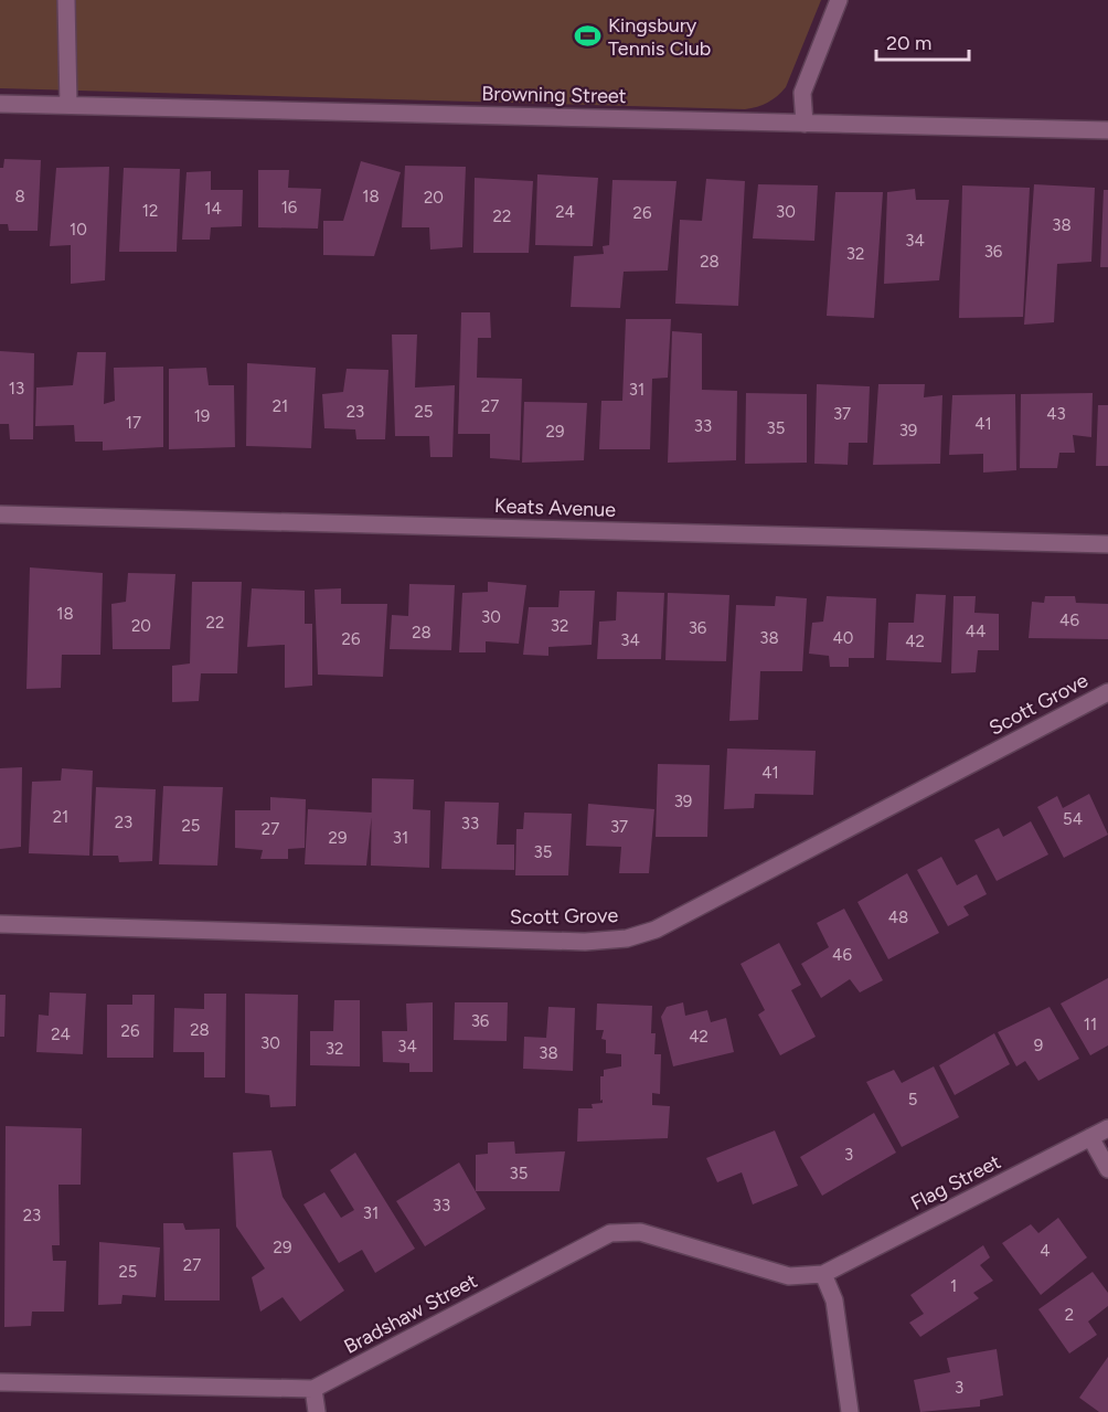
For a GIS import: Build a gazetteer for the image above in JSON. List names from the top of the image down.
{
  "streets": {
    "street": [
      "Browning Street",
      "Keats Avenue",
      "Scott Grove",
      "Flag Street",
      "Bradshaw Street"
    ]
  },
  "crossings": [
    ["Flag Street", "Bradshaw Street"]
  ],
  "places": {
    "sports": ["Kingsbury Tennis Club"]
  },
  "house_numbers": [
    "8",
    "18",
    "20",
    "16",
    "14",
    "12",
    "24",
    "30",
    "26",
    "22",
    "38",
    "10",
    "34",
    "36",
    "32",
    "28",
    "13",
    "31",
    "21",
    "27",
    "23",
    "25",
    "37",
    "43",
    "19",
    "17",
    "41",
    "33",
    "35",
    "39",
    "29",
    "18",
    "30",
    "46",
    "22",
    "20",
    "32",
    "36",
    "44",
    "28",
    "38",
    "40",
    "26",
    "34",
    "42",
    "41",
    "39",
    "21",
    "54",
    "23",
    "33",
    "25",
    "37",
    "27",
    "29",
    "31",
    "35",
    "48",
    "46",
    "36",
    "11",
    "28",
    "26",
    "24",
    "42",
    "30",
    "9",
    "34",
    "32",
    "38",
    "5",
    "3",
    "35",
    "33",
    "31",
    "23",
    "29",
    "4",
    "27",
    "25",
    "1",
    "2",
    "3"
  ],
  "scale_bar": "20 m"
}
